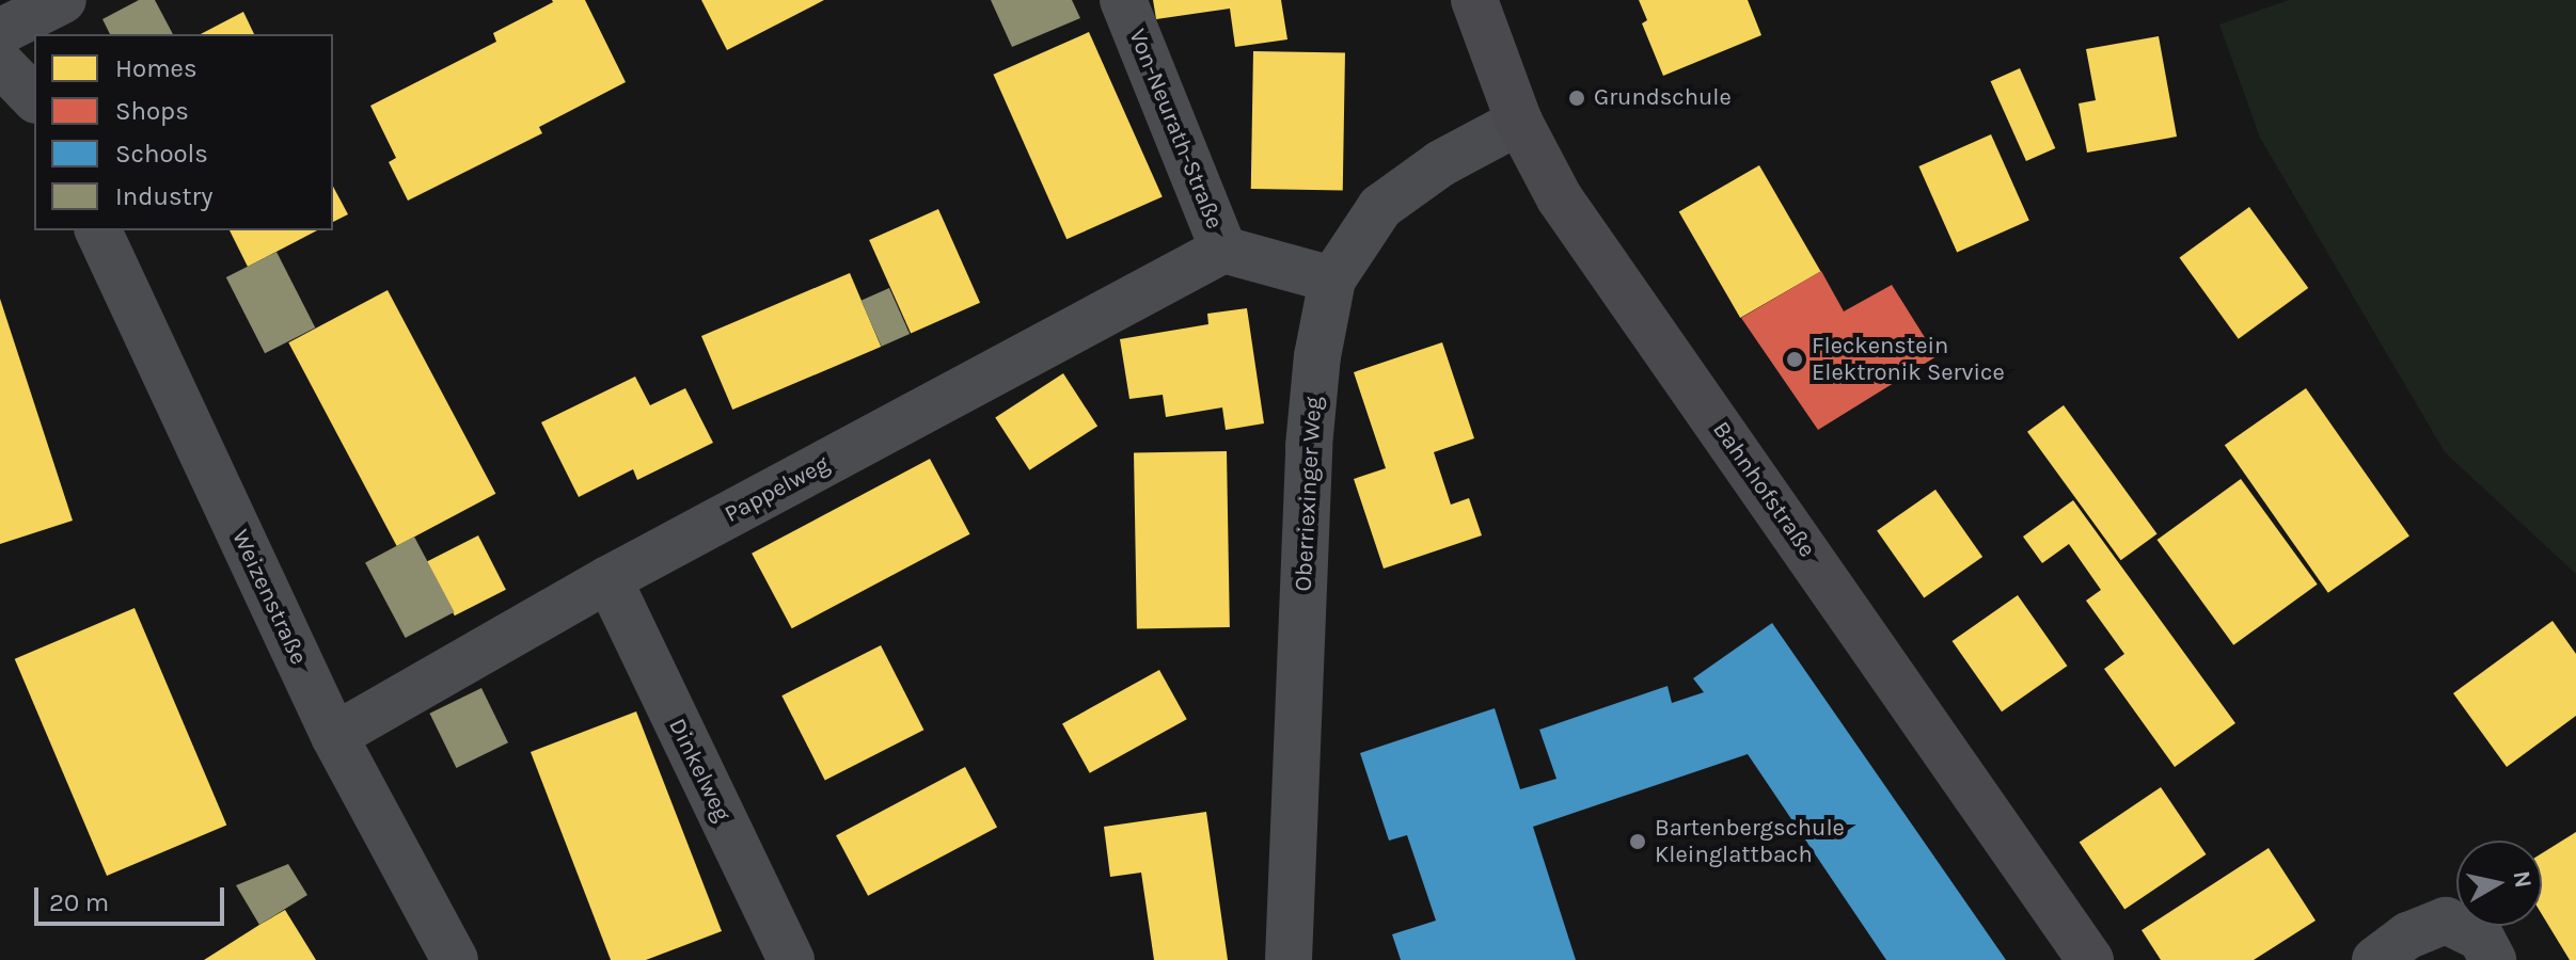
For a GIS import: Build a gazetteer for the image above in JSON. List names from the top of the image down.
{
  "streets": {
    "main road": ["Bahnhofstraße"],
    "street": [
      "Von-Neurath-Straße",
      "Pappelweg",
      "Oberriexinger Weg",
      "Weizenstraße",
      "Dinkelweg"
    ]
  },
  "crossings": [
    ["Von-Neurath-Straße", "Pappelweg"],
    ["Von-Neurath-Straße", "Oberriexinger Weg"],
    ["Pappelweg", "Weizenstraße"],
    ["Pappelweg", "Dinkelweg"],
    ["Bahnhofstraße", "Oberriexinger Weg"]
  ],
  "places": ["Grundschule", "Fleckenstein Elektronik Service", "Bartenbergschule Kleinglattbach"],
  "legend": [
    "Homes",
    "Shops",
    "Schools",
    "Industry"
  ],
  "scale_bar": "20 m",
  "north": "right"
}
